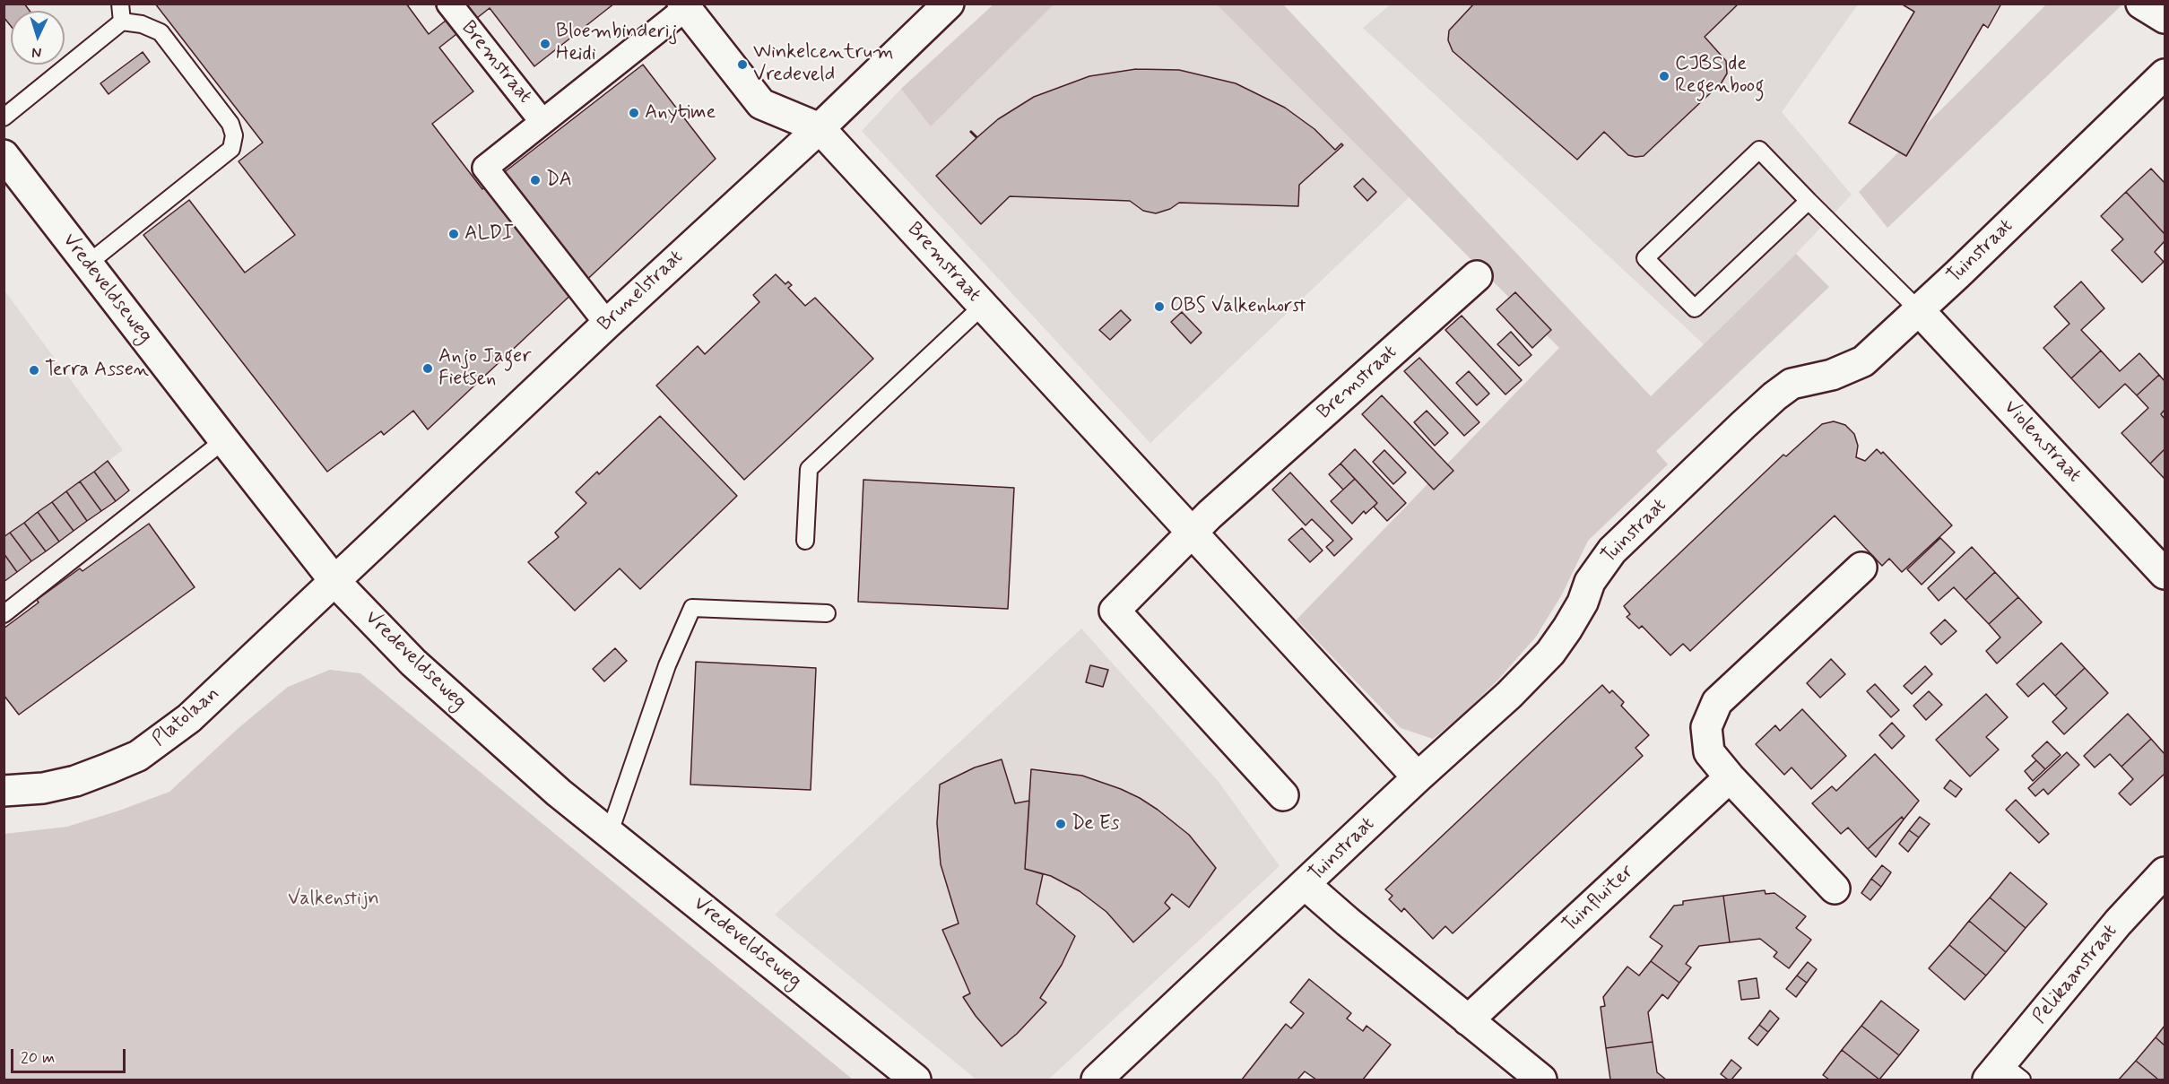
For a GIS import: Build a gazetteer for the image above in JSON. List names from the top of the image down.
{
  "streets": {
    "street": [
      "Bremstraat",
      "Tuinstraat",
      "Vredeveldseweg",
      "Brunelstraat",
      "Violenstraat",
      "Platolaan",
      "Tuinfluiter",
      "Pelikaanstraat"
    ]
  },
  "crossings": [
    ["Bremstraat", "Tuinstraat"],
    ["Bremstraat", "Brunelstraat"],
    ["Tuinstraat", "Violenstraat"],
    ["Vredeveldseweg", "Brunelstraat"],
    ["Vredeveldseweg", "Platolaan"],
    ["Brunelstraat", "Platolaan"]
  ],
  "parks": ["Valkenstijn"],
  "places": [
    "Bloembinderij Heidi",
    "Winkelcentrum Vredeveld",
    "CJBS de Regenboog",
    "Anytime",
    "DA",
    "ALDI",
    "OBS Valkenhorst",
    "Anjo Jager Fietsen",
    "Terra Assen",
    "De Es"
  ],
  "scale_bar": "20 m",
  "north": "bottom"
}
